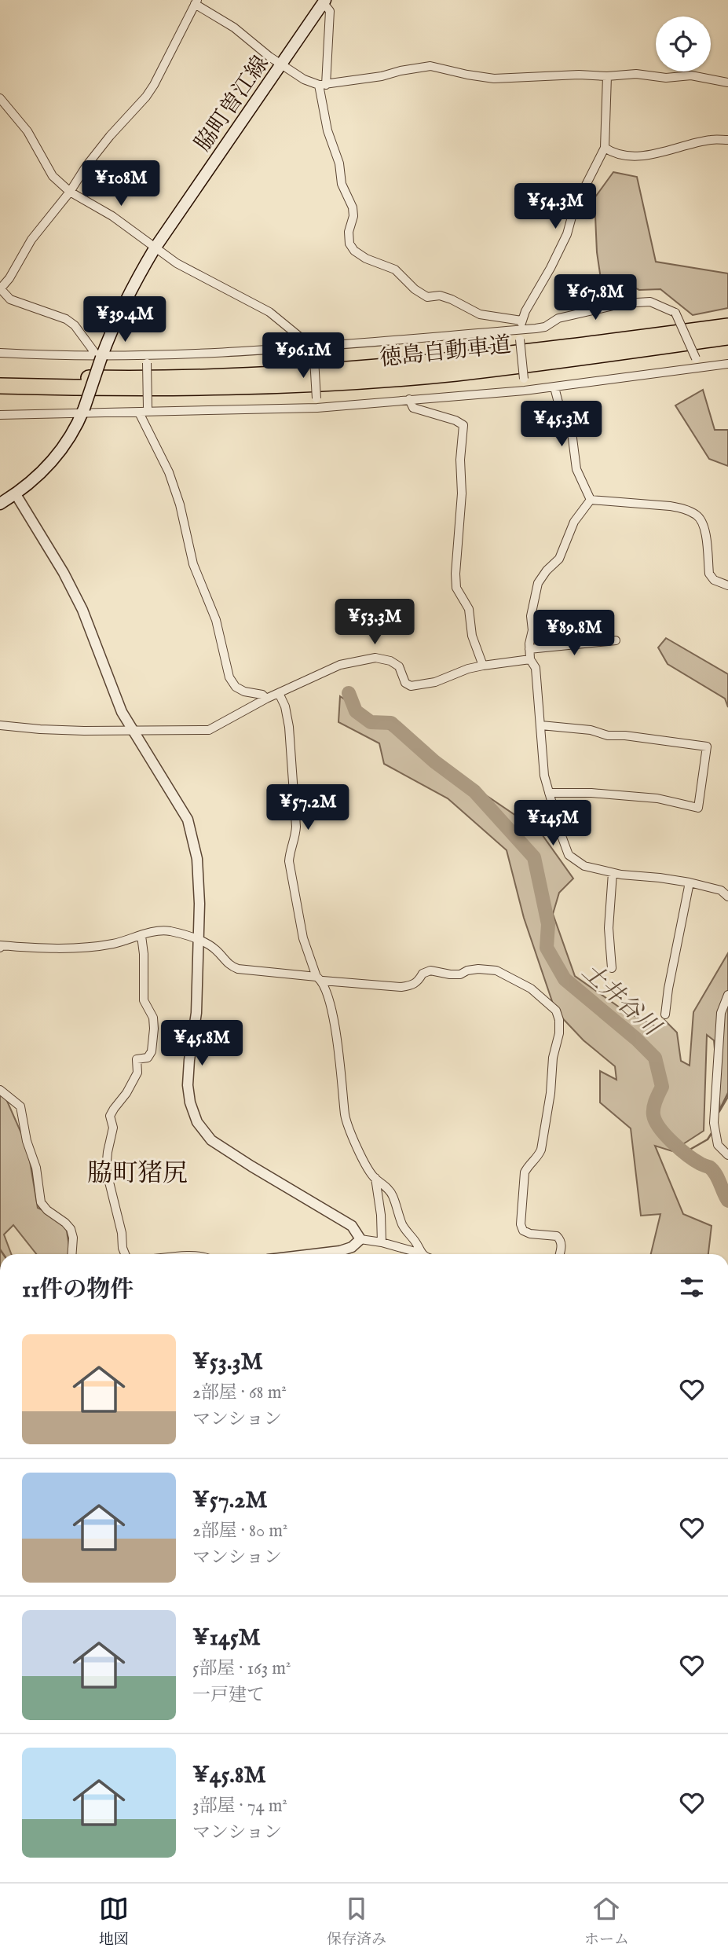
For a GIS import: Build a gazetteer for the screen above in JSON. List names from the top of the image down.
{
  "streets": {
    "highway": ["徳島自動車道"],
    "main road": ["脇町曽江線"]
  },
  "districts": ["脇町猪尻"],
  "water": ["土井谷川"],
  "page": {
    "price": [
      "¥108M",
      "¥54.3M",
      "¥67.8M",
      "¥39.4M",
      "¥96.1M",
      "¥45.3M",
      "¥53.3M",
      "¥89.8M",
      "¥57.2M",
      "¥145M",
      "¥45.8M"
    ],
    "heading": "11件の物件",
    "list": [
      {
        "name": "¥53.3M",
        "note": "2部屋 · 68 m² · マンション"
      },
      {
        "name": "¥57.2M",
        "note": "2部屋 · 80 m² · マンション"
      },
      {
        "name": "¥145M",
        "note": "5部屋 · 163 m² · 一戸建て"
      },
      {
        "name": "¥45.8M",
        "note": "3部屋 · 74 m² · マンション"
      }
    ],
    "tabs": ["地図", "保存済み", "ホーム"]
  }
}
